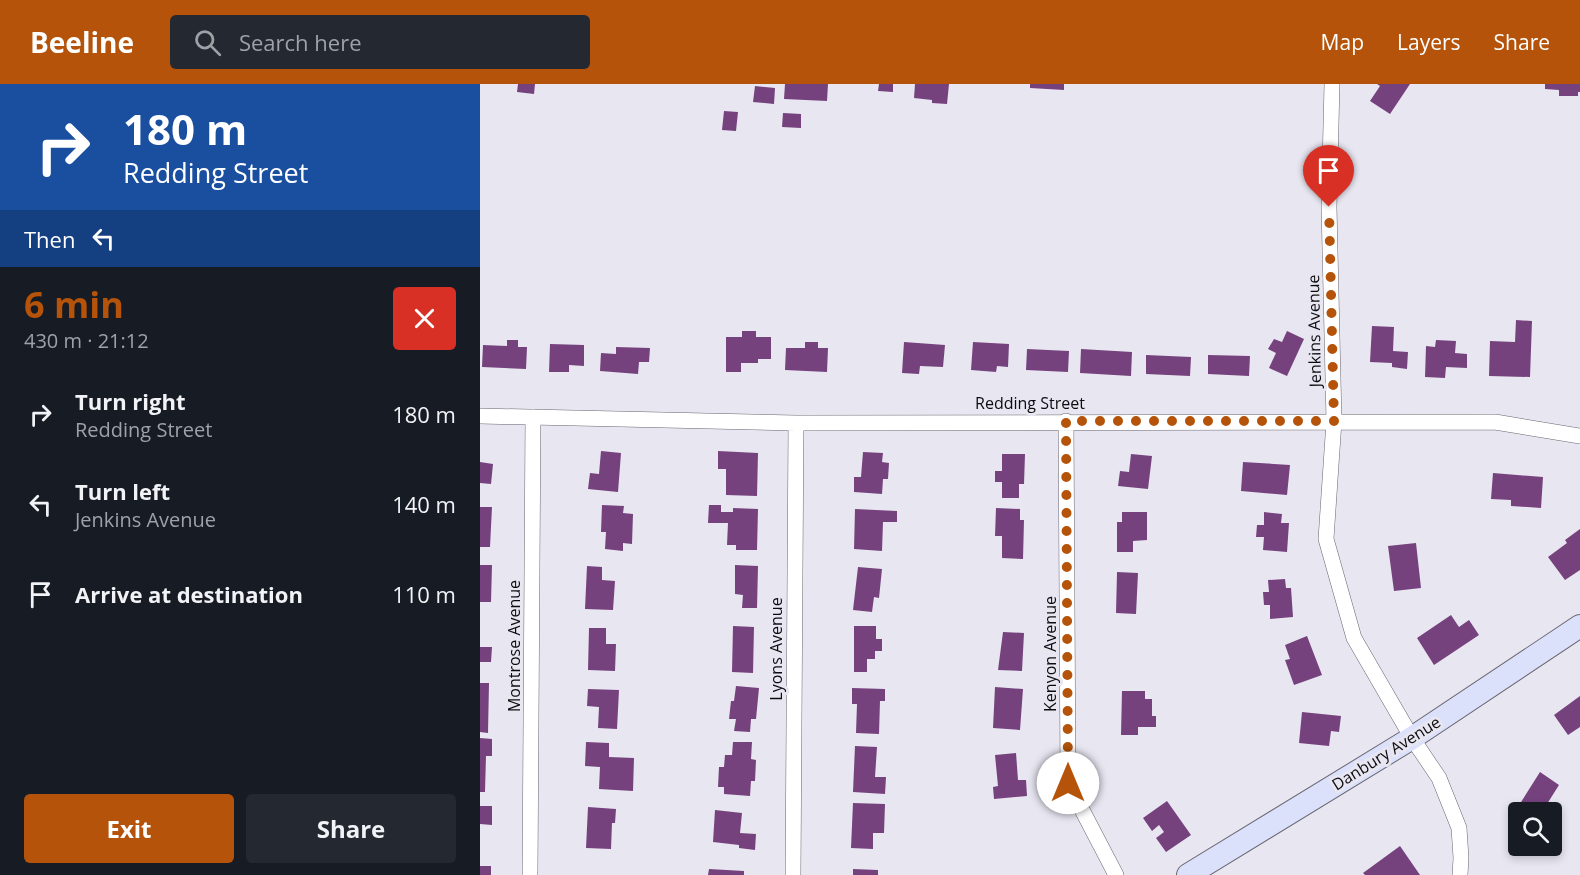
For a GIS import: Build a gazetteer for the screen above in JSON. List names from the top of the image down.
{
  "streets": {
    "street": [
      "Jenkins Avenue",
      "Redding Street",
      "Montrose Avenue",
      "Lyons Avenue",
      "Kenyon Avenue",
      "Danbury Avenue"
    ]
  },
  "crossings": [
    ["Jenkins Avenue", "Redding Street"],
    ["Jenkins Avenue", "Danbury Avenue"],
    ["Redding Street", "Montrose Avenue"],
    ["Redding Street", "Lyons Avenue"],
    ["Redding Street", "Kenyon Avenue"]
  ],
  "page": {
    "header": "Beeline",
    "search": "Search here",
    "nav": ["Map", "Layers", "Share"],
    "turn": ["180 m", "Redding Street"],
    "then": "Then",
    "heading": ["6 min", "430 m · 21:12"],
    "list": [
      {
        "name": "Turn right",
        "note": "Redding Street",
        "value": "180 m"
      },
      {
        "name": "Turn left",
        "note": "Jenkins Avenue",
        "value": "140 m"
      },
      {
        "name": "Arrive at destination",
        "value": "110 m"
      }
    ],
    "buttons": ["Exit", "Share"]
  }
}
